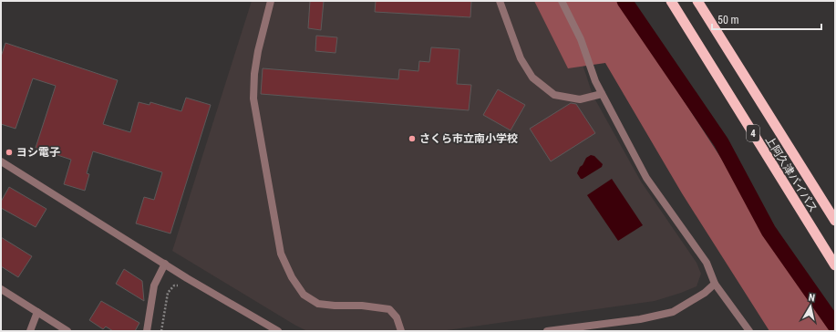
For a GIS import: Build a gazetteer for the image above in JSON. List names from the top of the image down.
{
  "streets": {
    "highway": ["4", "上阿久津バイパス"]
  },
  "places": ["さくら市立南小学校", "ヨシ電子"],
  "scale_bar": "50 m",
  "north": "top"
}
